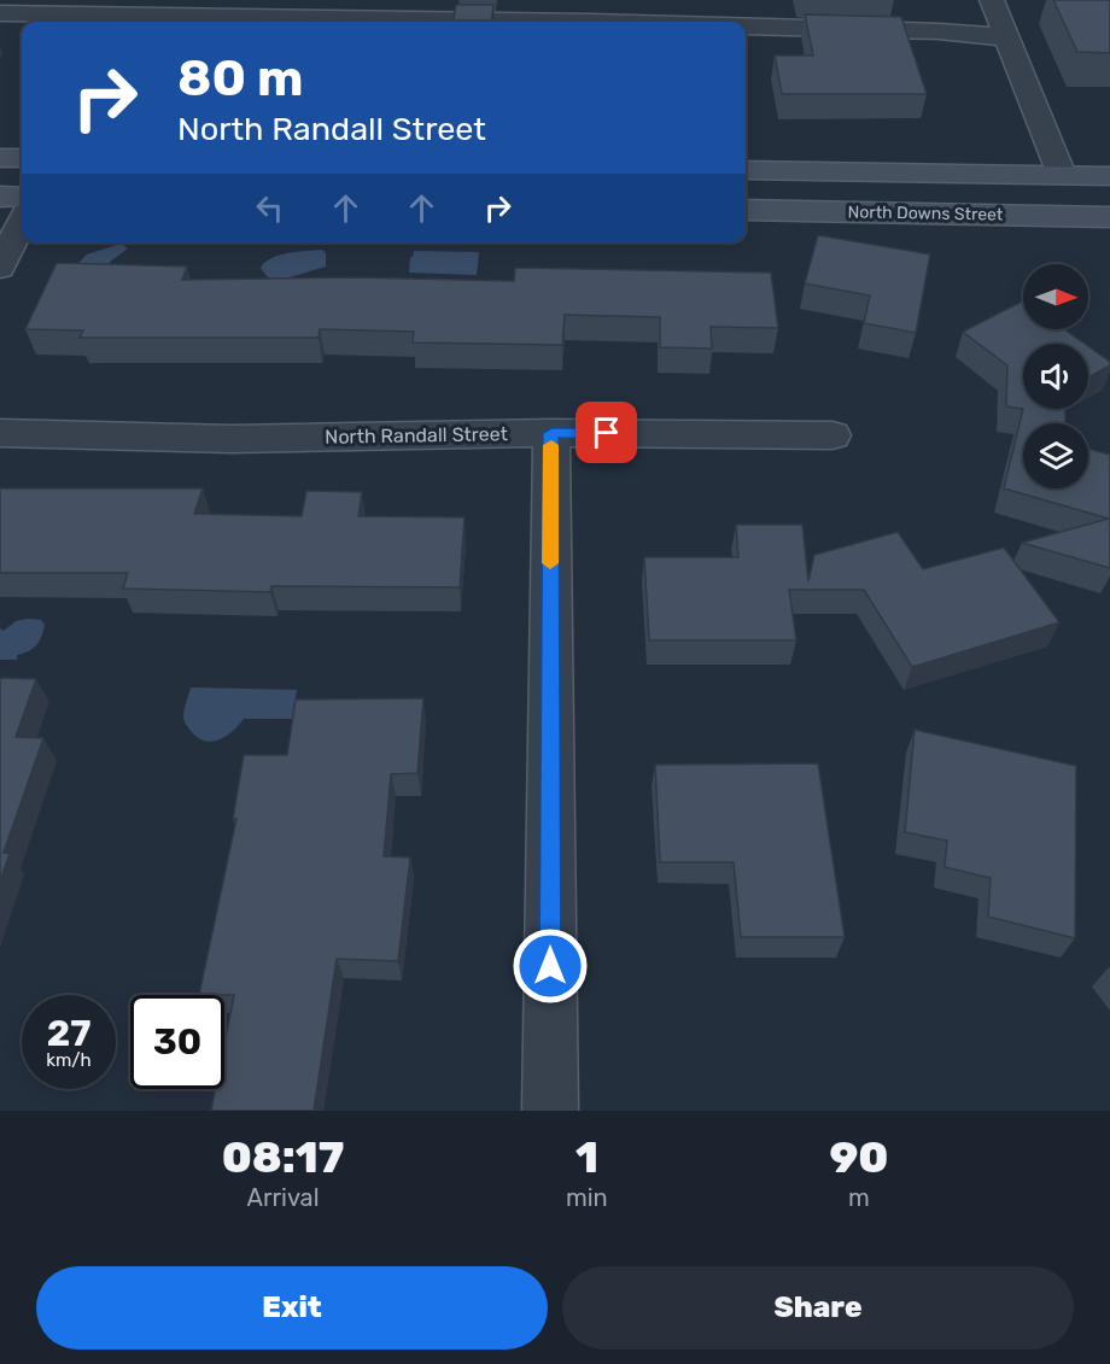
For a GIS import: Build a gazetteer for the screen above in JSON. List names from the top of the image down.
{
  "streets": {
    "main road": ["North Downs Street"],
    "street": ["North Randall Street"]
  },
  "north": "right",
  "page": {
    "turn": ["80 m", "North Randall Street"],
    "speed": "27 km/h",
    "limit": "30",
    "eta": [
      "08:17",
      "Arrival",
      "1",
      "min",
      "90",
      "m"
    ],
    "buttons": ["Exit", "Share"]
  }
}
